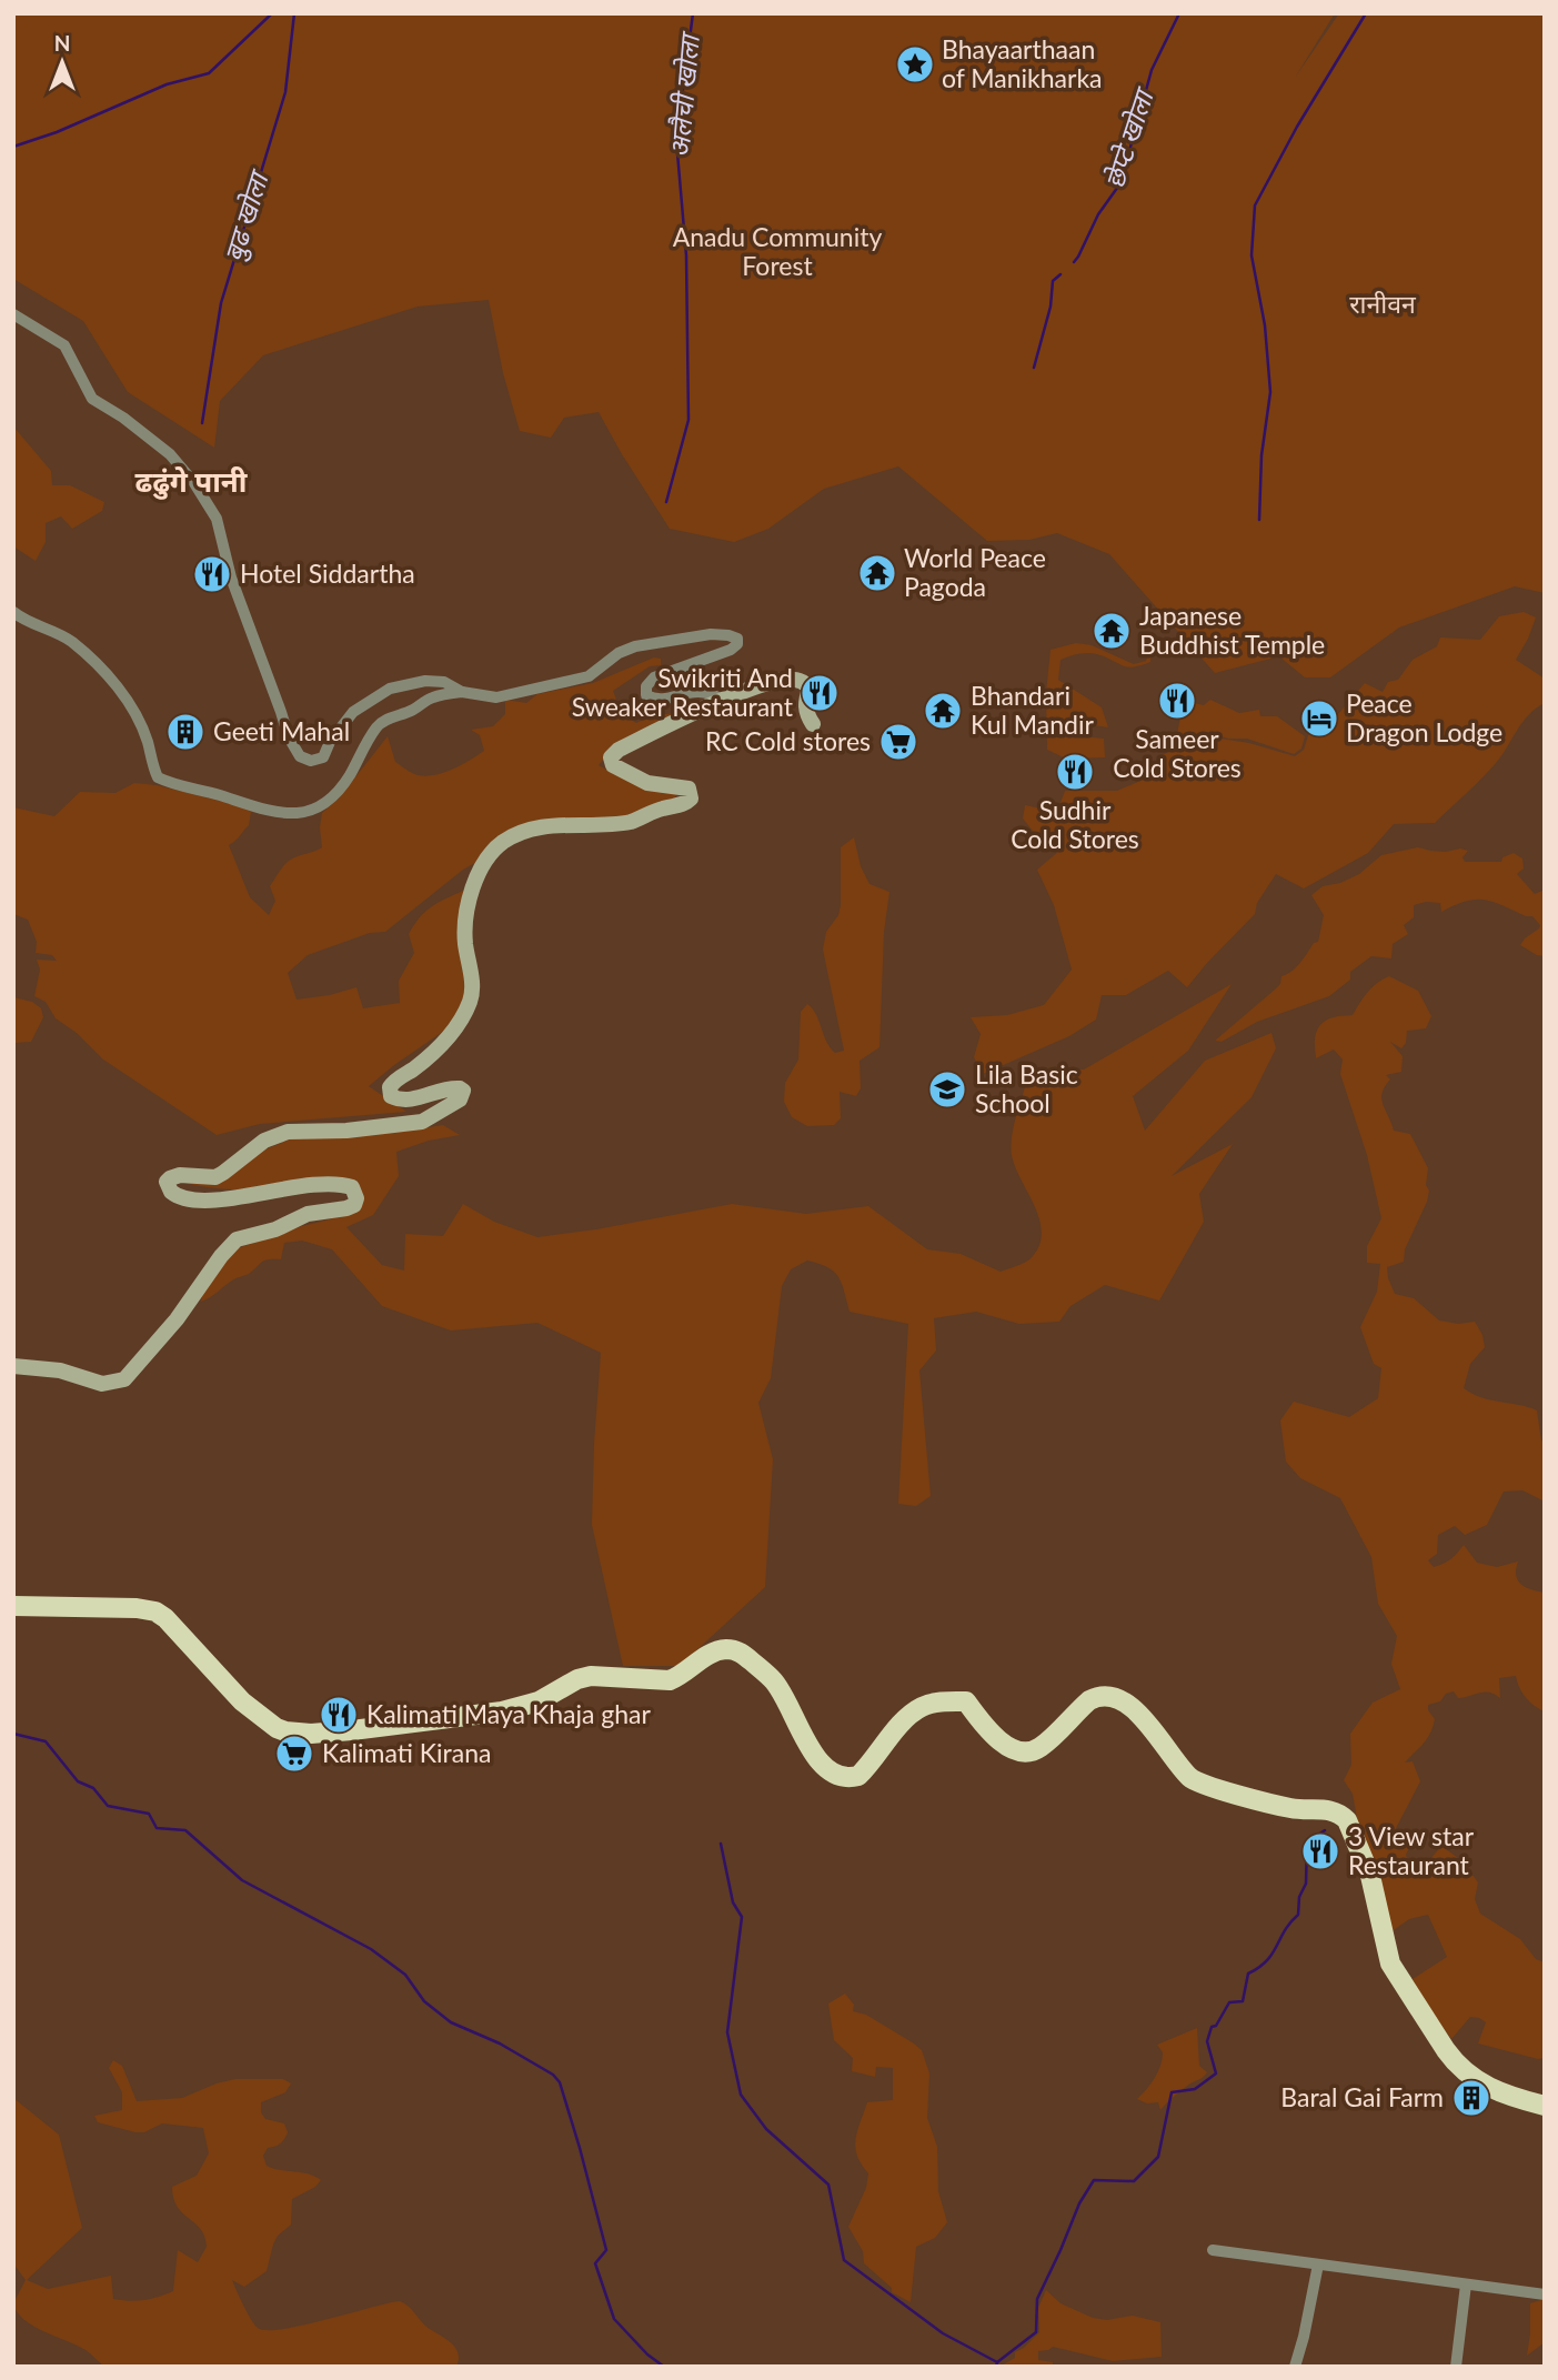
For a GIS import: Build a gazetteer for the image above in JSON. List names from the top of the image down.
{
  "districts": ["ढढुंगे पानी"],
  "water": ["अलैची खोला", "छेप्टे खोला", "बुढ खोला"],
  "parks": ["Anadu Community Forest", "रानीवन"],
  "places": {
    "place": ["Bhayaarthaan of Manikharka"],
    "temple": ["World Peace Pagoda", "Japanese Buddhist Temple", "Bhandari Kul Mandir"],
    "restaurant": [
      "Hotel Siddartha",
      "Swikriti And Sweaker Restaurant",
      "Sameer Cold Stores",
      "Sudhir Cold Stores",
      "Kalimati Maya Khaja ghar",
      "3 View star Restaurant"
    ],
    "hotel": ["Peace Dragon Lodge"],
    "building": ["Geeti Mahal", "Baral Gai Farm"],
    "supermarket": ["RC Cold stores", "Kalimati Kirana"],
    "school or university": ["Lila Basic School"]
  },
  "north": "top"
}
